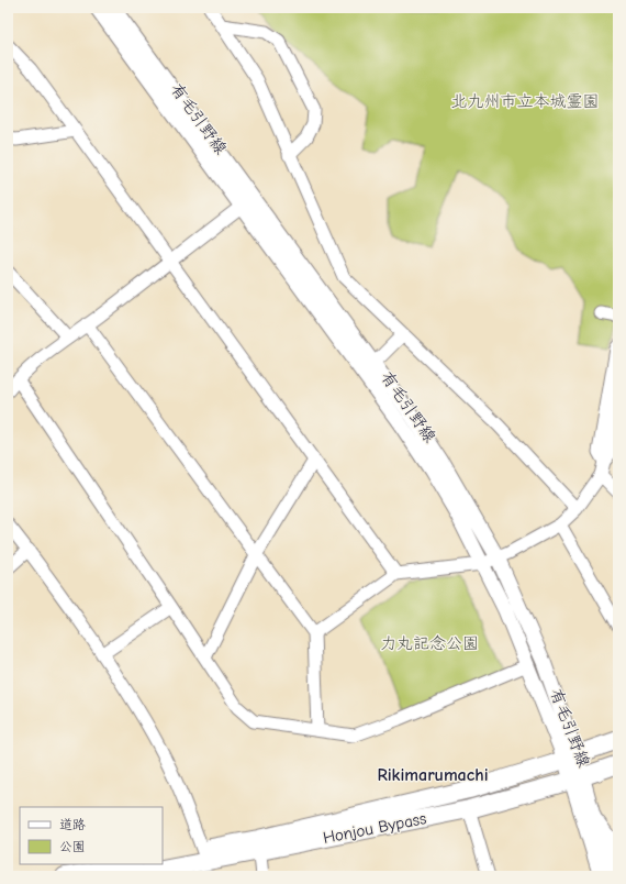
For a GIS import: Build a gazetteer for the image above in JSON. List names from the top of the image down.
{
  "streets": {
    "highway": ["Honjou Bypass"],
    "main road": ["有毛引野線"]
  },
  "crossings": [
    ["有毛引野線", "Honjou Bypass"]
  ],
  "districts": ["Rikimarumachi"],
  "parks": ["北九州市立本城霊園", "力丸記念公園"],
  "legend": ["道路", "公園"]
}
